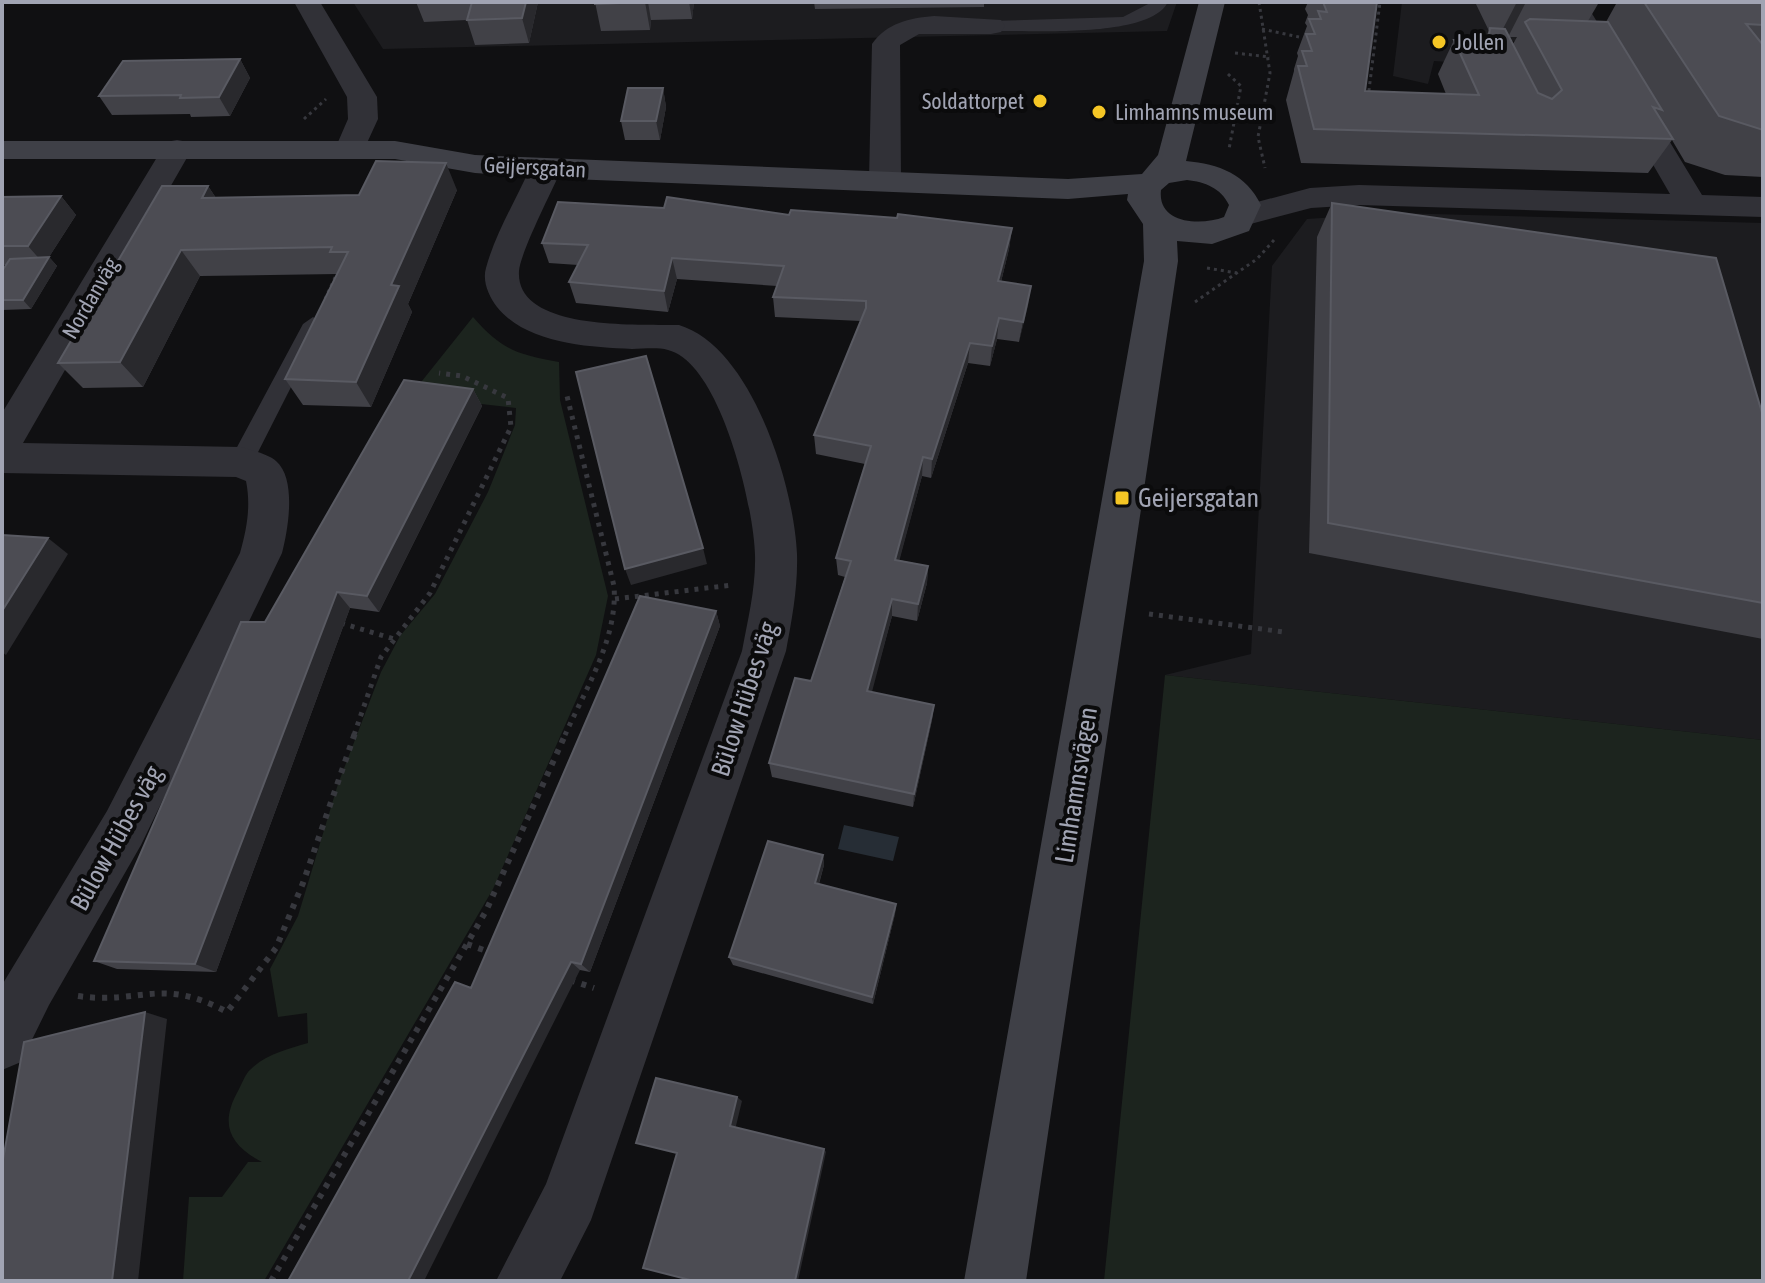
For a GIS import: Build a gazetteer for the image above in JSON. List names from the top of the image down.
{
  "streets": {
    "main road": ["Geijersgatan", "Limhamnsvägen"],
    "street": ["Nordanväg", "Bülow Hübes väg"]
  },
  "crossings": [
    ["Geijersgatan", "Nordanväg"],
    ["Geijersgatan", "Bülow Hübes väg"],
    ["Geijersgatan", "Limhamnsvägen"]
  ],
  "places": {
    "other": ["Jollen", "Soldattorpet", "Limhamns museum"],
    "transit": ["Geijersgatan"]
  }
}
